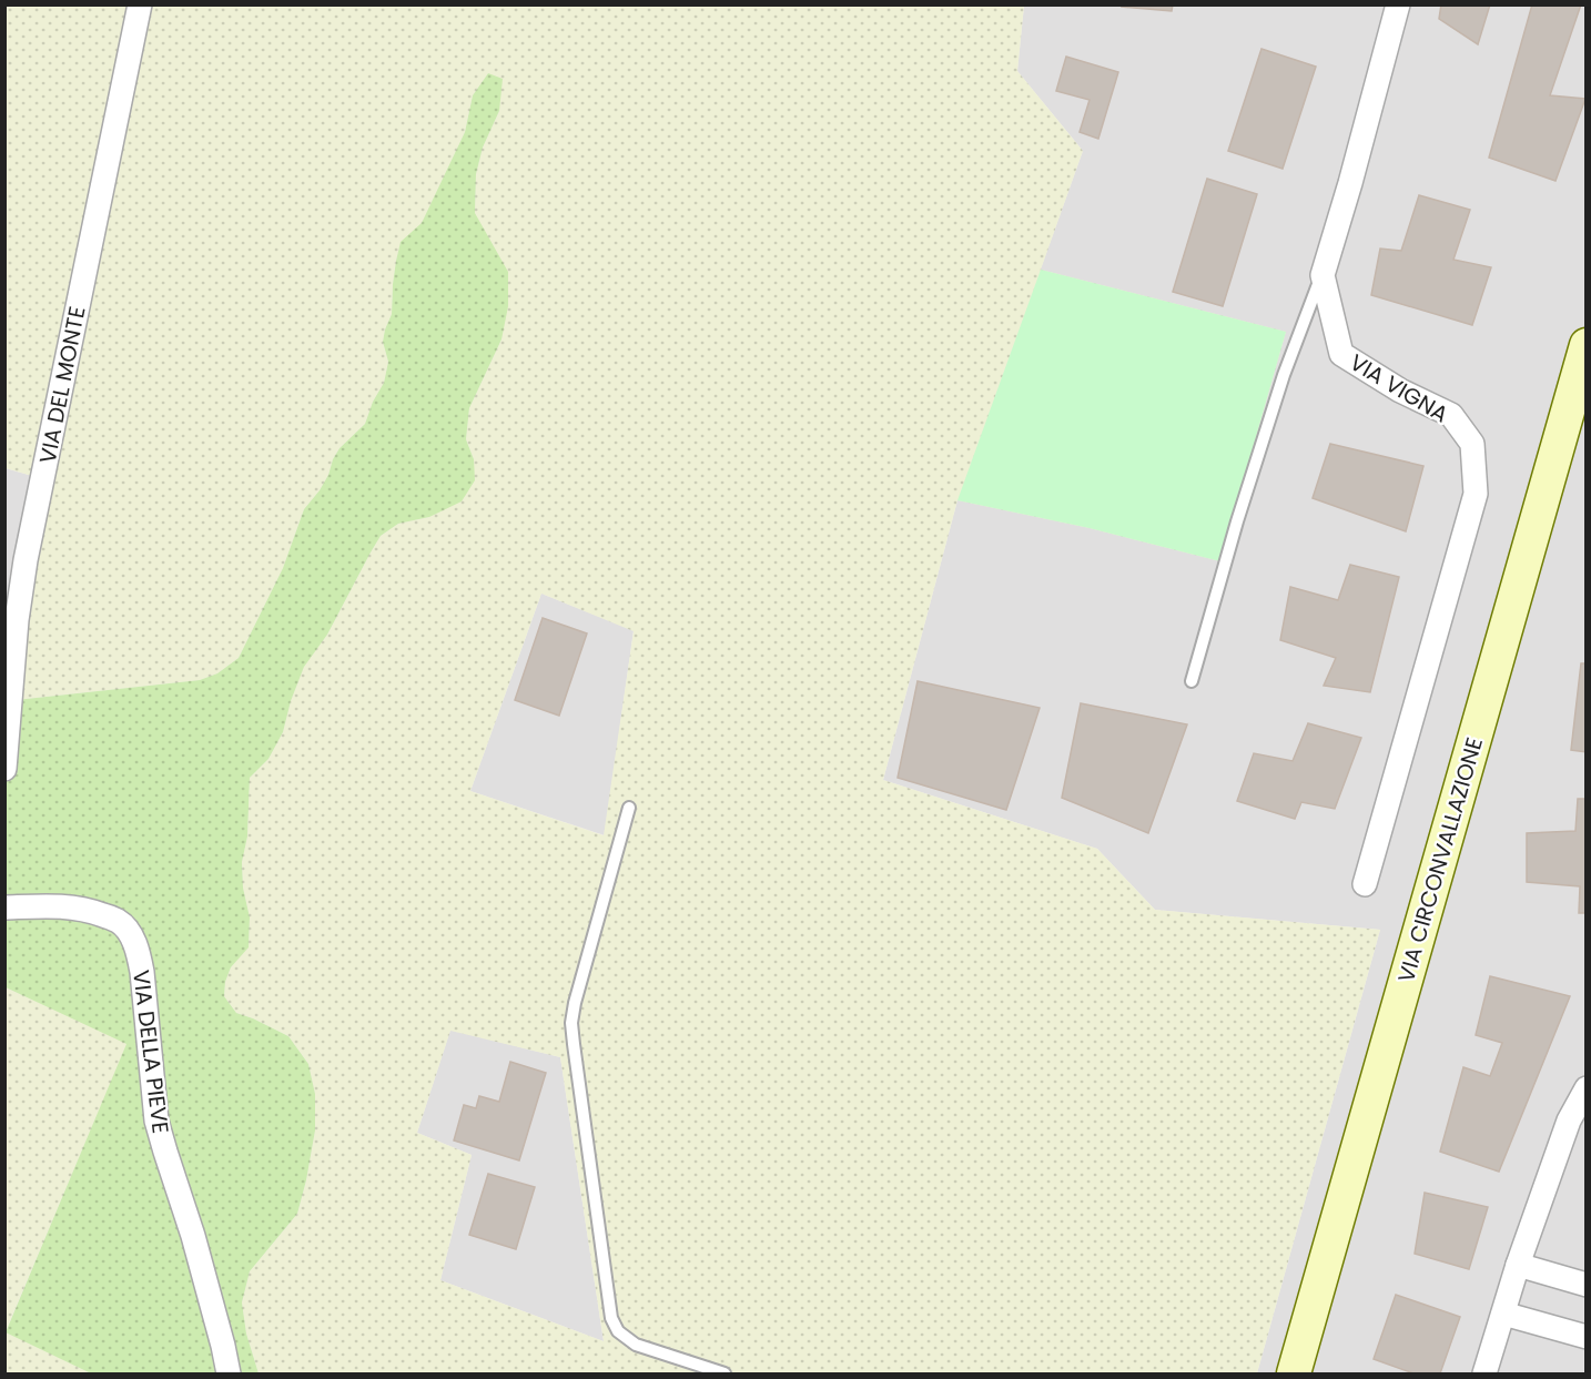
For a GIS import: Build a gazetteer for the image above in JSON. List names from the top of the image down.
{
  "streets": {
    "main road": ["VIA CIRCONVALLAZIONE"],
    "street": ["VIA DEL MONTE", "VIA VIGNA", "VIA DELLA PIEVE"]
  }
}
